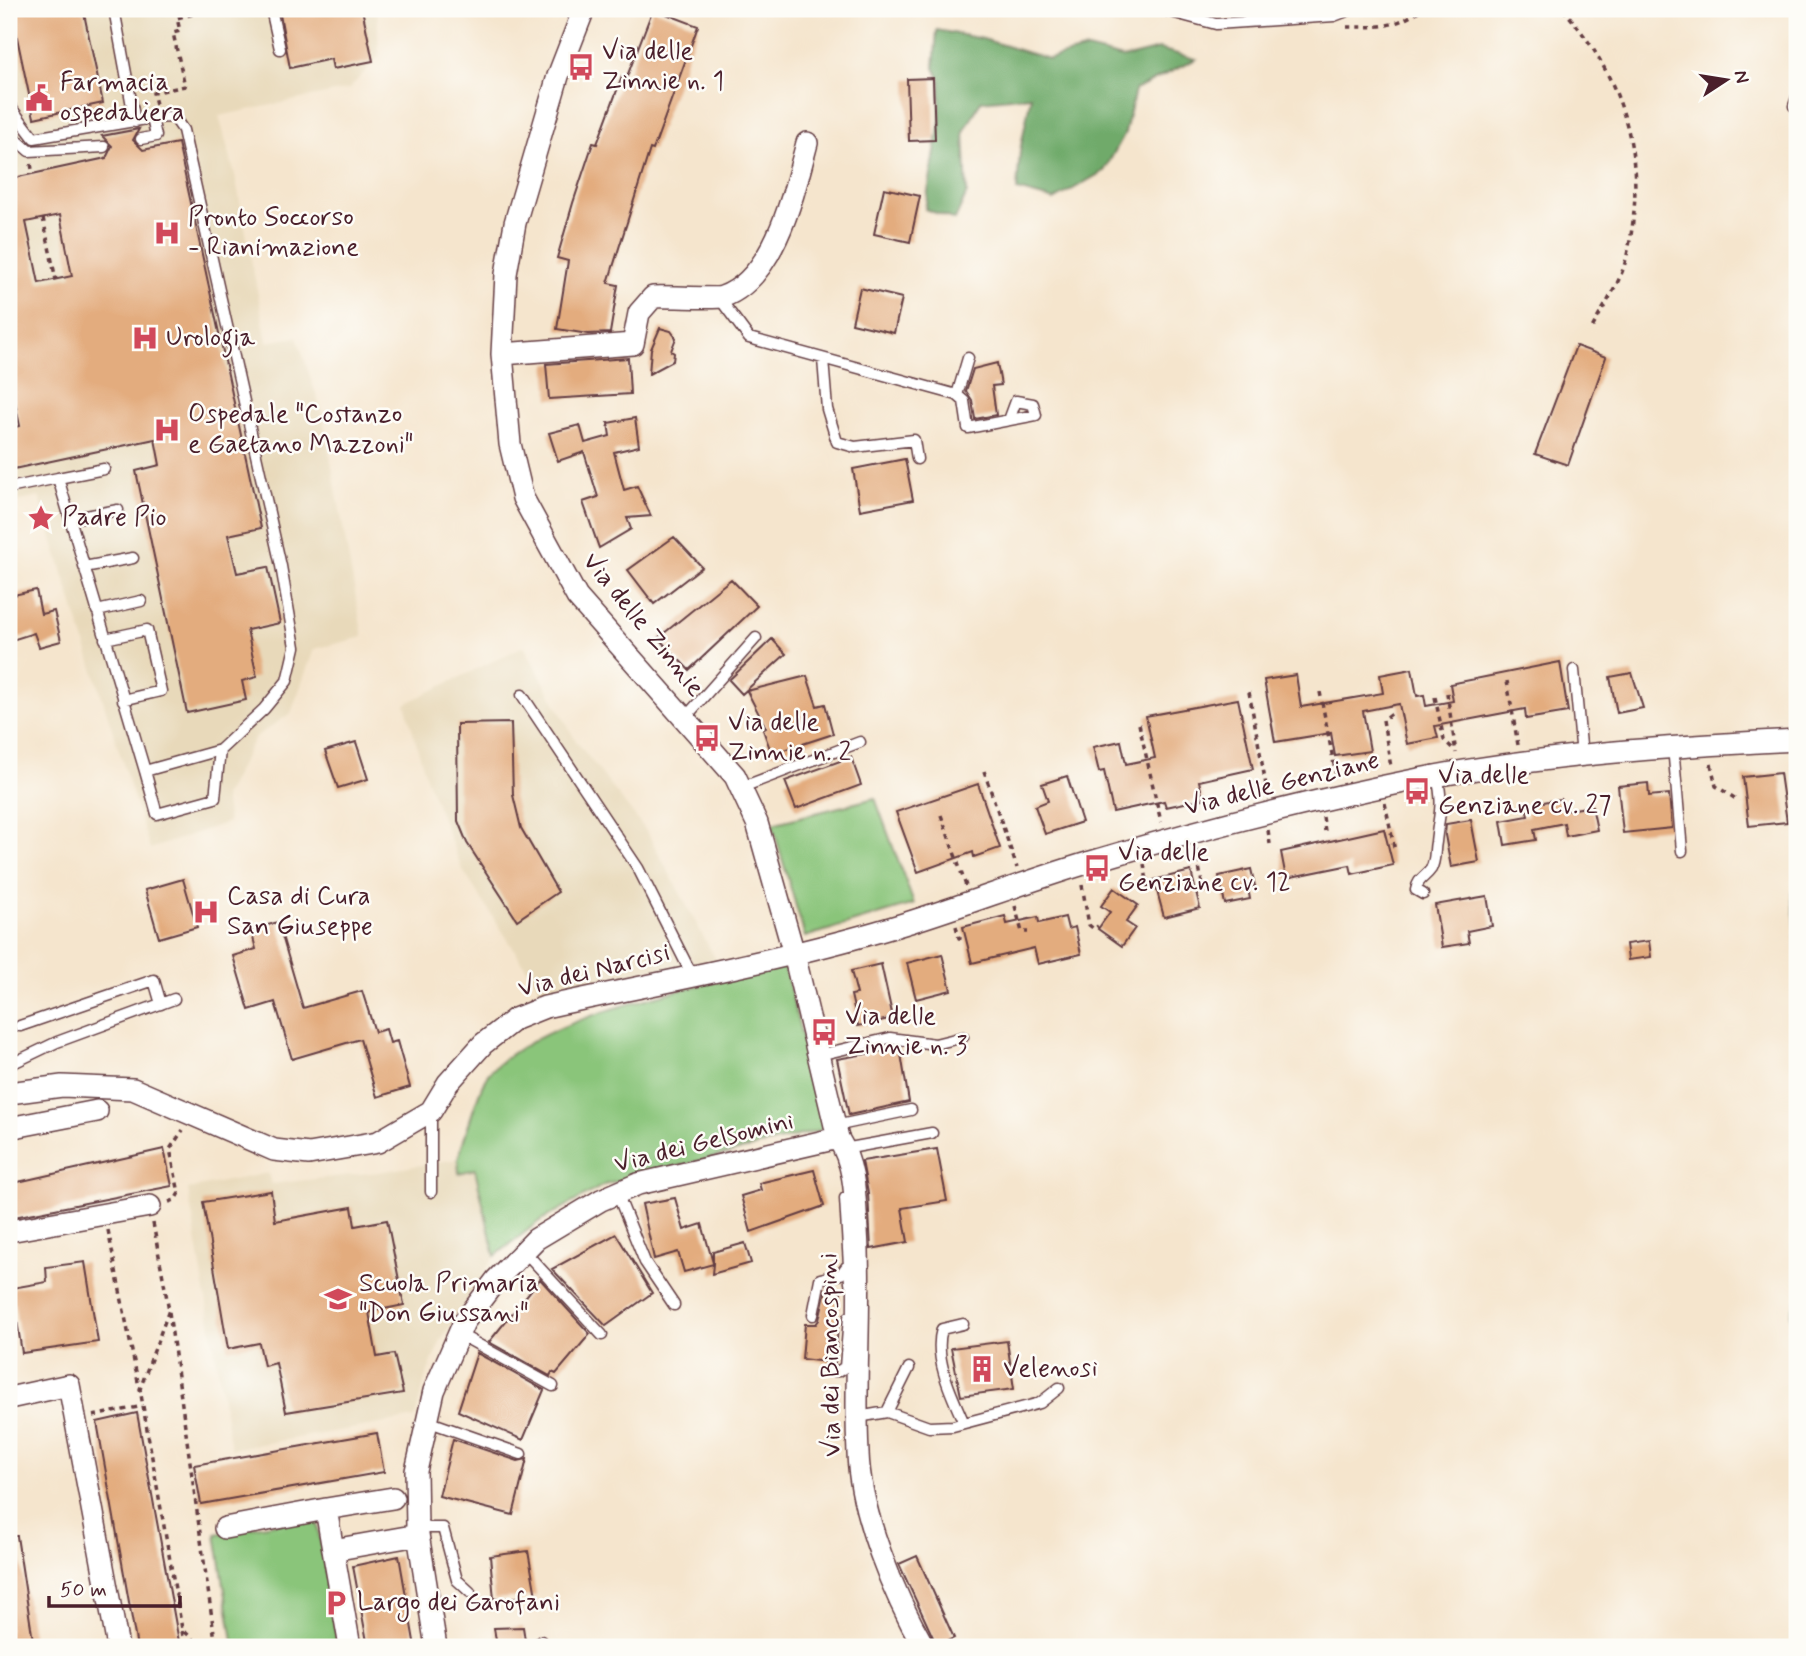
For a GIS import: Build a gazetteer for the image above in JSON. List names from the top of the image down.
{
  "streets": {
    "street": [
      "Via delle Zinnie",
      "Via delle Genziane",
      "Via dei Narcisi",
      "Via dei Gelsomini",
      "Via dei Biancospini"
    ]
  },
  "crossings": [
    ["Via delle Zinnie", "Via delle Genziane"],
    ["Via delle Zinnie", "Via dei Narcisi"],
    ["Via delle Zinnie", "Via dei Gelsomini"],
    ["Via delle Zinnie", "Via dei Biancospini"],
    ["Via delle Genziane", "Via dei Narcisi"],
    ["Via dei Gelsomini", "Via dei Biancospini"]
  ],
  "places": {
    "bus stop": [
      "Via delle Zinnie n. 1",
      "Via delle Zinnie n. 2",
      "Via delle Genziane cv. 27",
      "Via delle Genziane cv. 12",
      "Via delle Zinnie n. 3"
    ],
    "public building": ["Farmacia ospedaliera"],
    "hospital": [
      "Pronto Soccorso - Rianimazione",
      "Urologia",
      "Ospedale \"Costanzo e Gaetano Mazzoni\"",
      "Casa di Cura San Giuseppe"
    ],
    "place": ["Padre Pio"],
    "school or university": ["Scuola Primaria \"Don Giussani\""],
    "building": ["Velenosi"],
    "parking": ["Largo dei Garofani"]
  },
  "scale_bar": "50 m",
  "north": "right"
}
